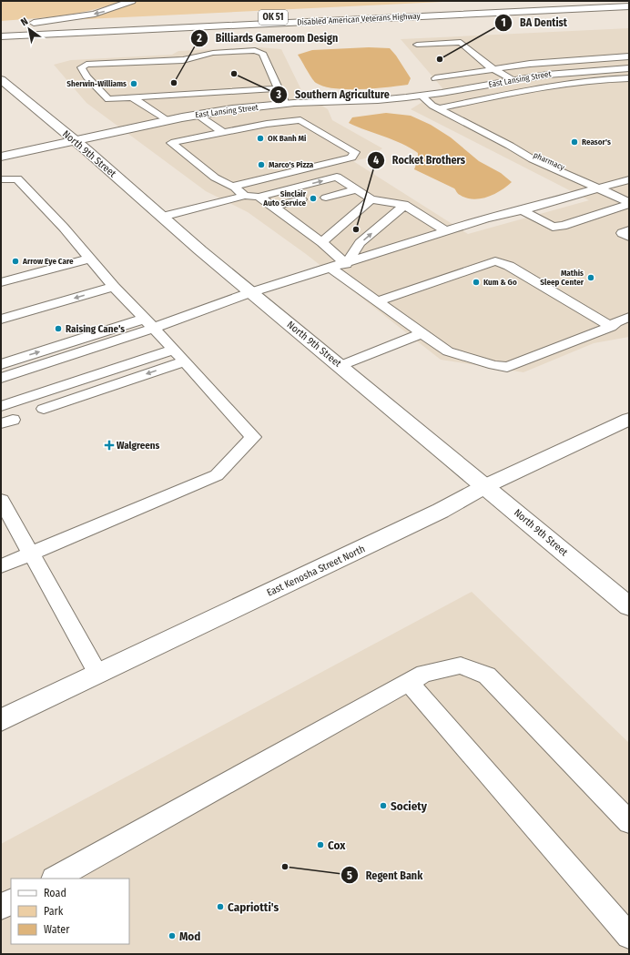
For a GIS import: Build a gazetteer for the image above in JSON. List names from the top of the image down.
{
  "streets": {
    "main road": [
      "OK 51",
      "Disabled American Veterans Highway",
      "East Lansing Street",
      "North 9th Street",
      "East Kenosha Street North"
    ],
    "lane": ["pharmacy"]
  },
  "crossings": [
    ["East Lansing Street", "North 9th Street"],
    ["East Lansing Street", "pharmacy"],
    ["North 9th Street", "East Kenosha Street North"]
  ],
  "places": {
    "other": [
      "BA Dentist",
      "Southern Agriculture",
      "Billiards Gameroom Design",
      "Sherwin-Williams",
      "OK Banh Mi",
      "Reasor's",
      "Marco's Pizza",
      "Sinclair Auto Service",
      "Rocket Brothers",
      "Arrow Eye Care",
      "Mathis Sleep Center",
      "Kum & Go",
      "Raising Cane's",
      "Society",
      "Cox",
      "Regent Bank",
      "Capriotti's",
      "Mod"
    ],
    "health": ["Walgreens"]
  },
  "legend": ["Road", "Park", "Water"],
  "north": "top left"
}
